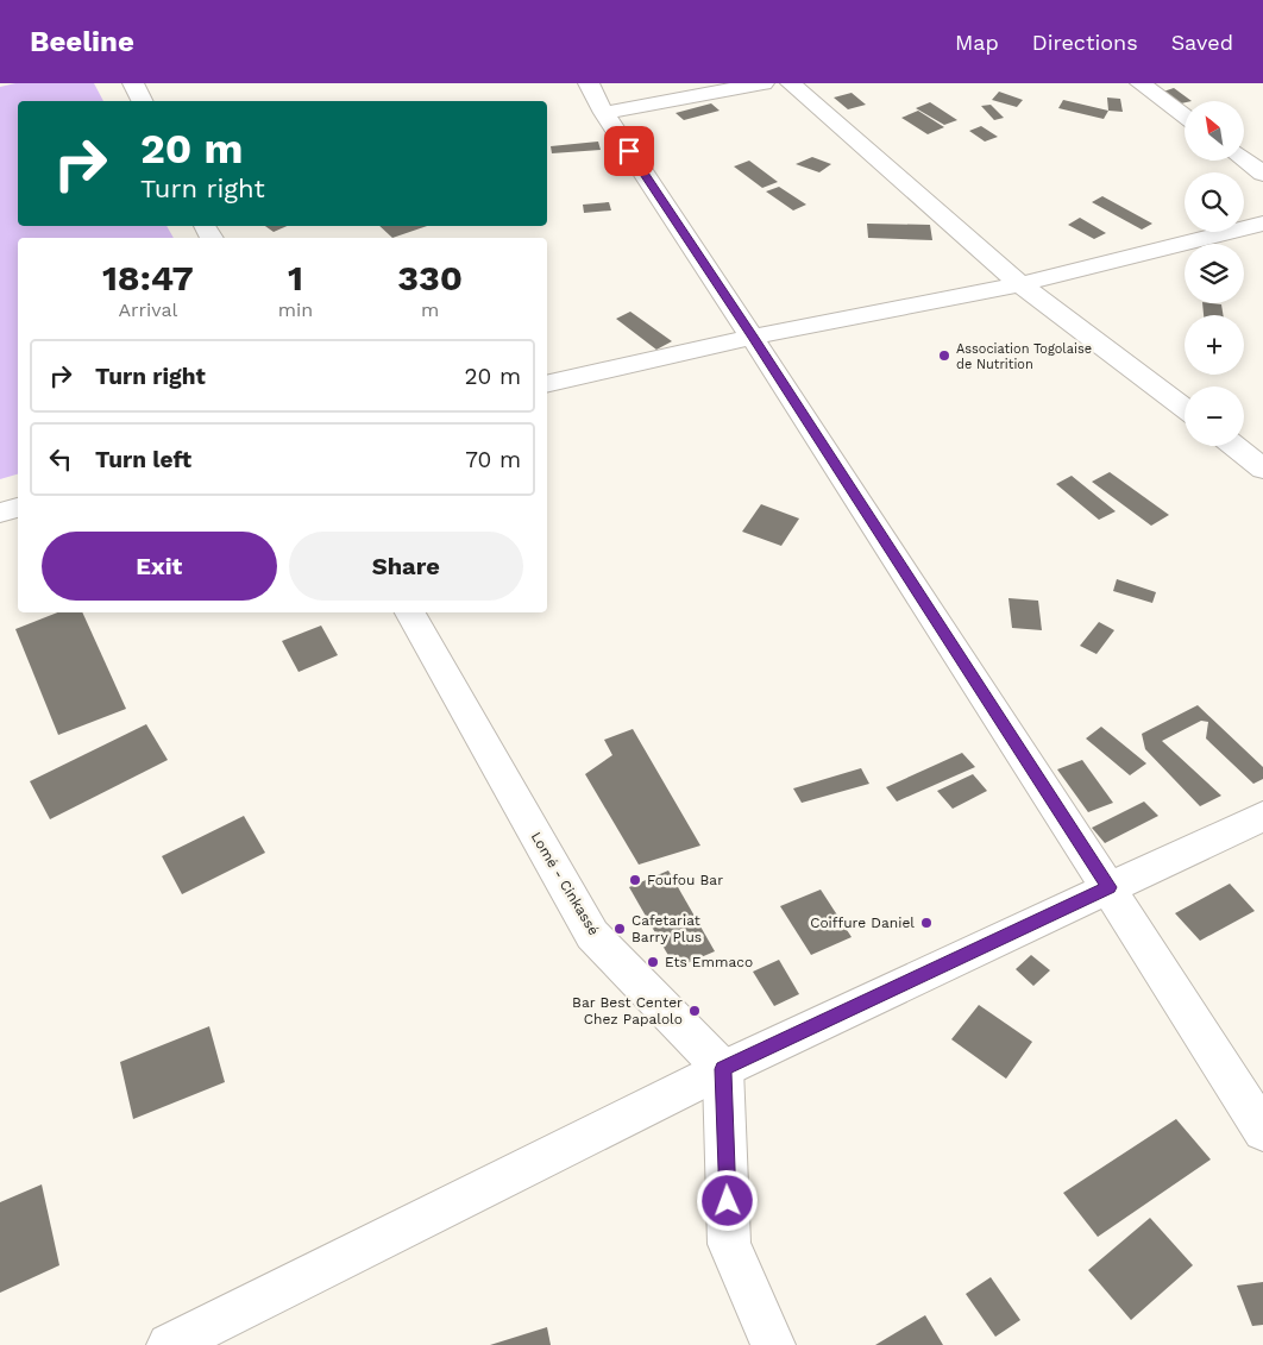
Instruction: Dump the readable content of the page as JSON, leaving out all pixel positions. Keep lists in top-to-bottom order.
{
  "streets": {
    "main road": ["Lomé - Cinkassé"]
  },
  "places": [
    "Association Togolaise de Nutrition",
    "Foufou Bar",
    "Coiffure Daniel",
    "Cafetariat Barry Plus",
    "Ets Emmaco",
    "Bar Best Center Chez Papalolo"
  ],
  "north": "top left",
  "page": {
    "header": "Beeline",
    "nav": ["Map", "Directions", "Saved"],
    "map_buttons": ["+", "−"],
    "turn": ["20 m", "Turn right"],
    "eta": [
      "18:47",
      "Arrival",
      "1",
      "min",
      "330",
      "m"
    ],
    "list": [
      {
        "name": "Turn right",
        "value": "20 m"
      },
      {
        "name": "Turn left",
        "value": "70 m"
      }
    ],
    "buttons": ["Exit", "Share"]
  }
}
